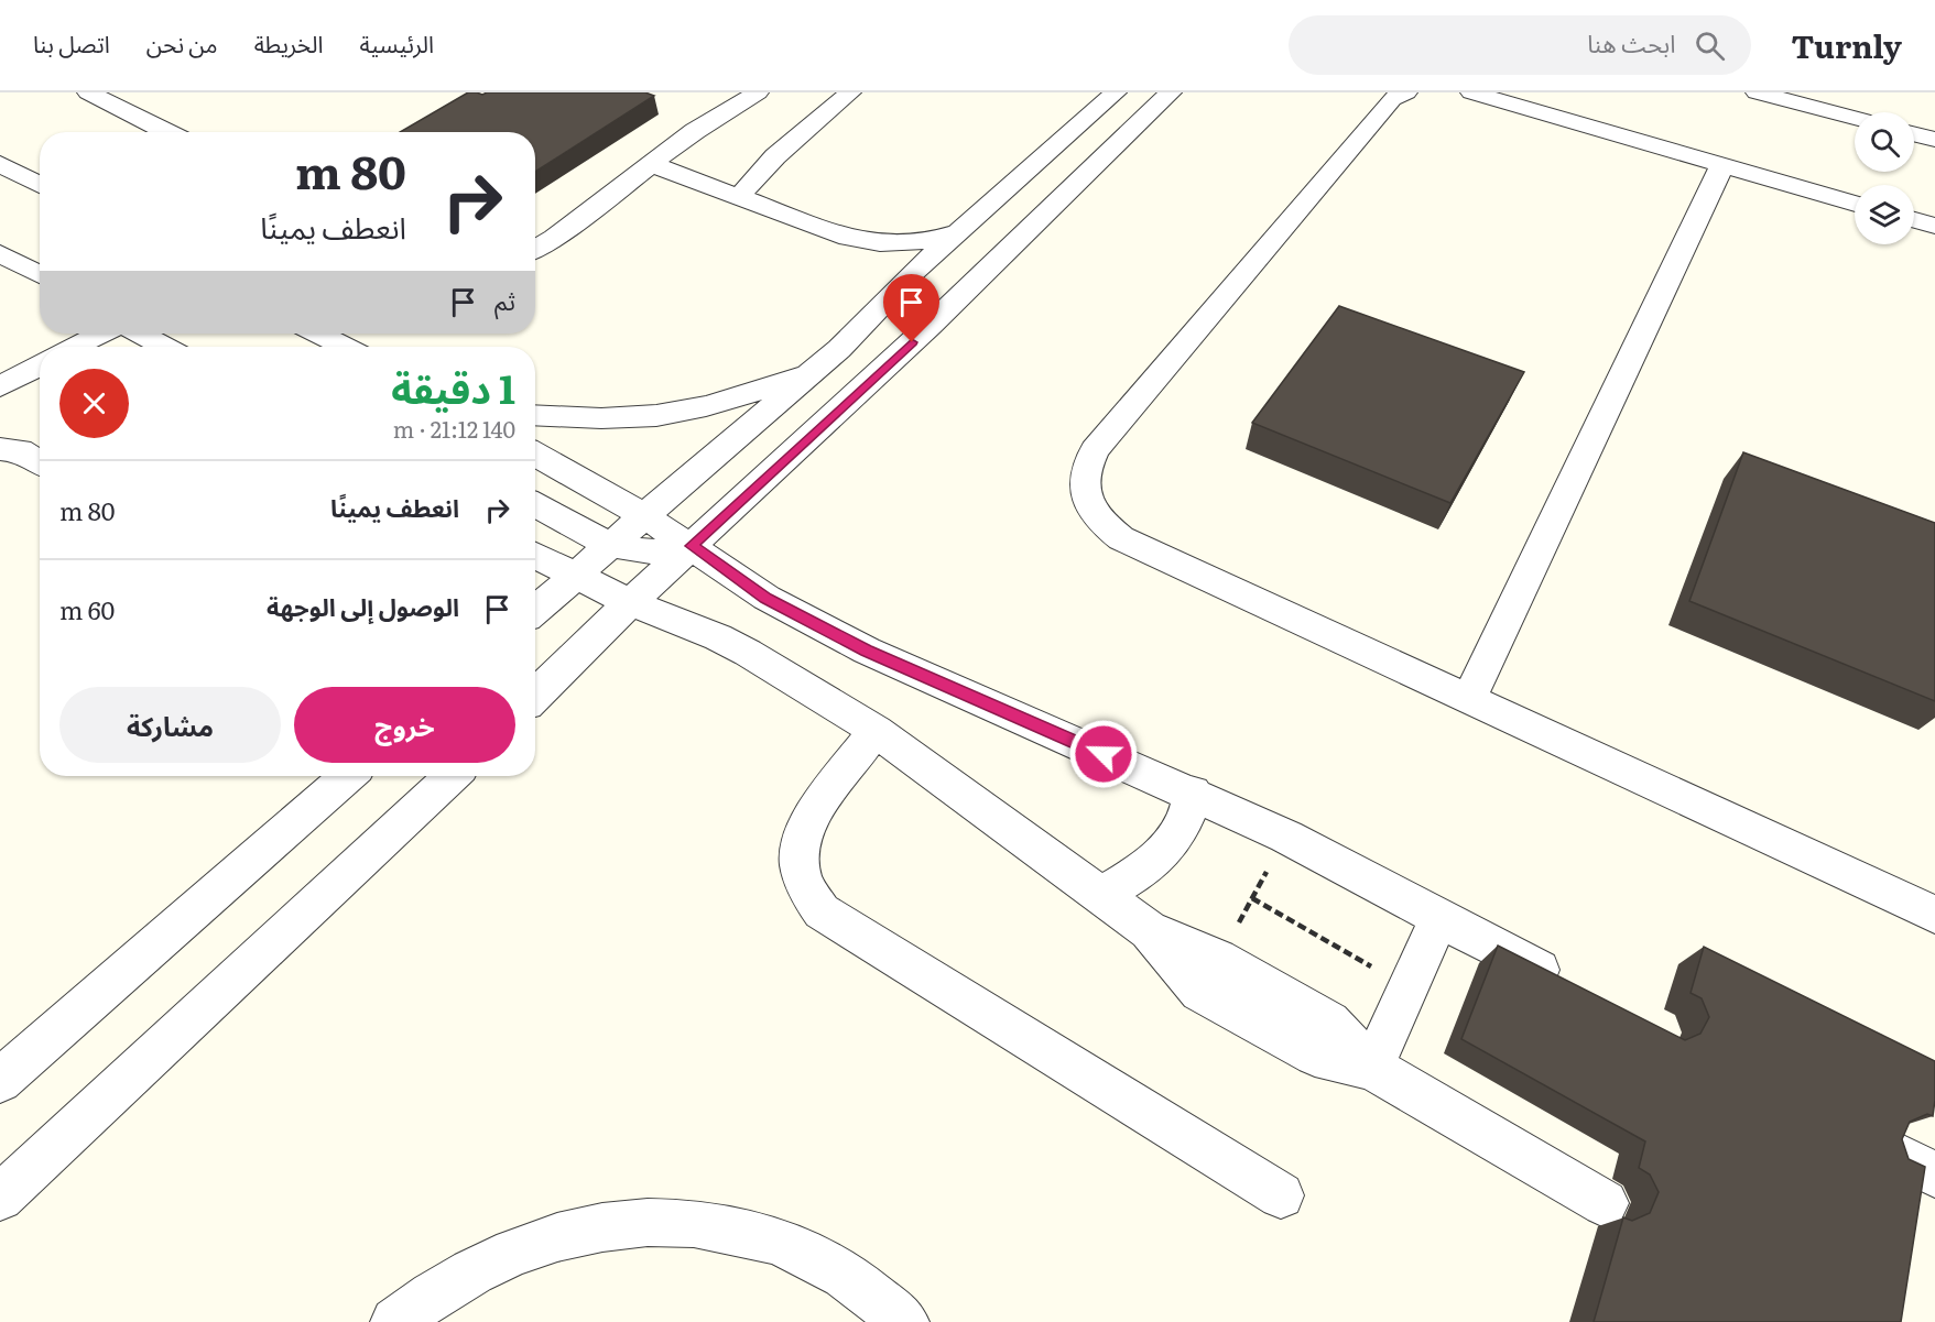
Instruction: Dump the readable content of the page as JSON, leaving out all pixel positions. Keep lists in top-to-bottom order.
{
  "page": {
    "header": "Turnly",
    "search": "ابحث هنا",
    "nav": [
      "الرئيسية",
      "الخريطة",
      "من نحن",
      "اتصل بنا"
    ],
    "turn": ["80 m", "انعطف يمينًا"],
    "then": "ثم",
    "heading": ["1 دقيقة", "140 m · 21:12"],
    "list": [
      {
        "name": "انعطف يمينًا",
        "value": "80 m"
      },
      {
        "name": "الوصول إلى الوجهة",
        "value": "60 m"
      }
    ],
    "buttons": ["خروج", "مشاركة"]
  }
}
